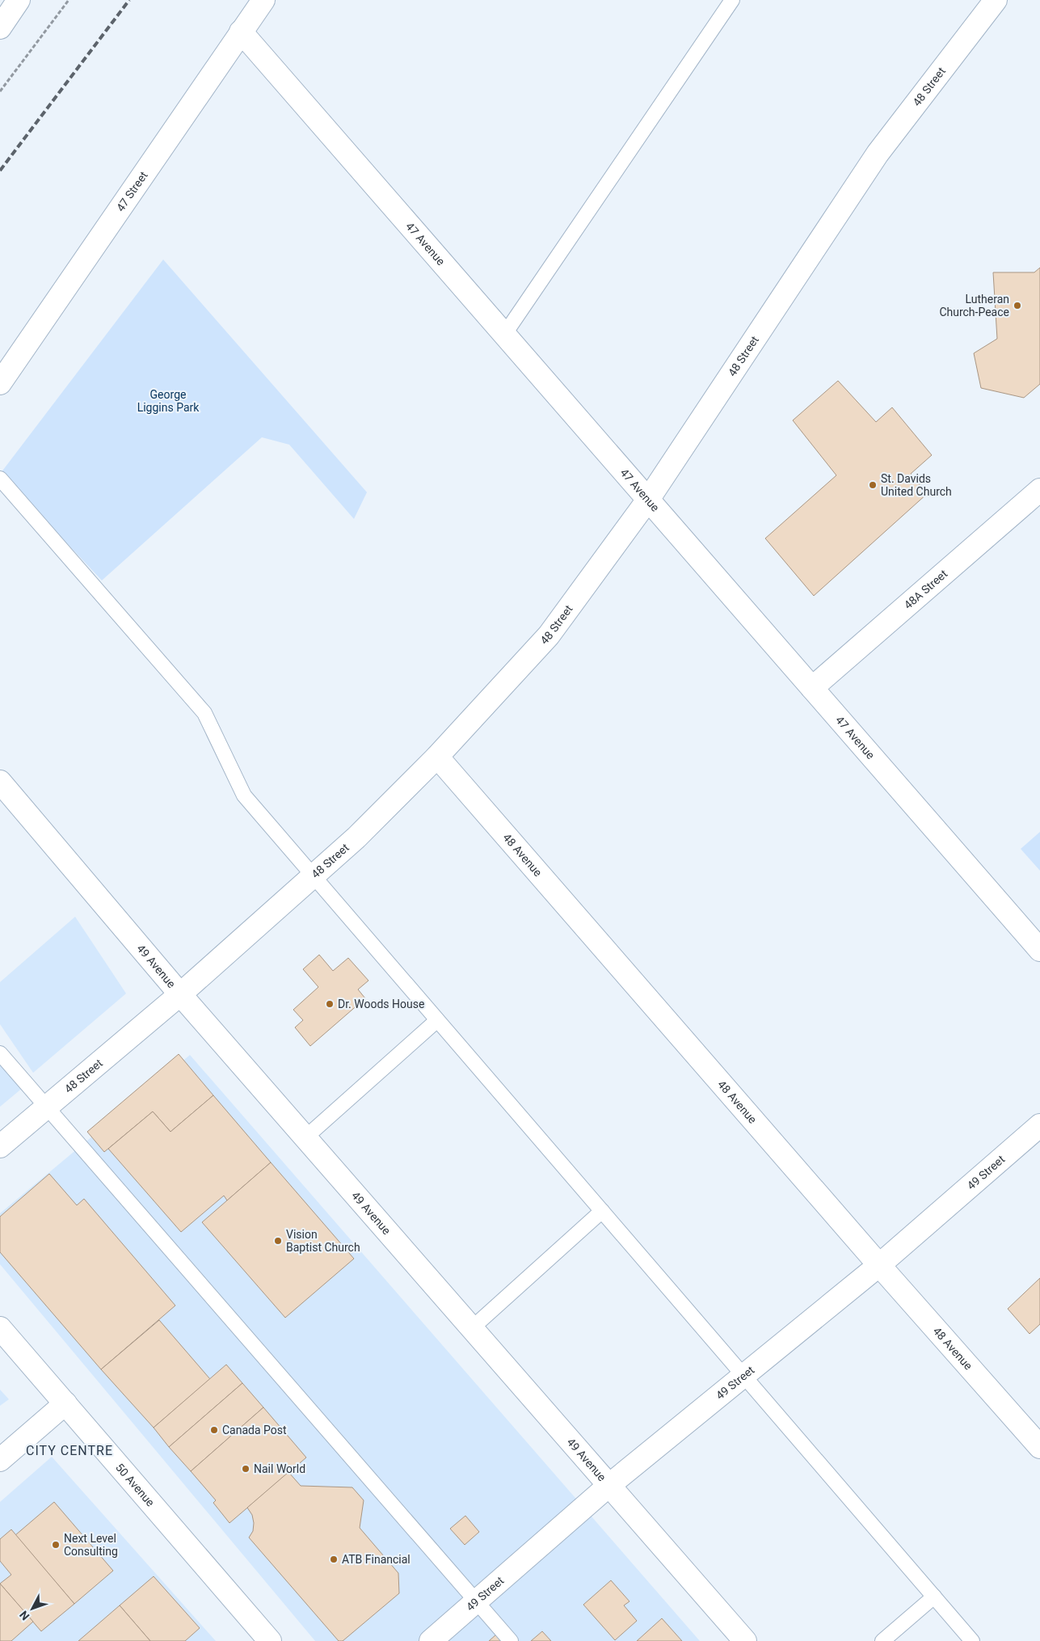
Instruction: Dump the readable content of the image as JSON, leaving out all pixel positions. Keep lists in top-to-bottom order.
{
  "streets": {
    "street": [
      "48 Street",
      "47 Street",
      "47 Avenue",
      "48A Street",
      "48 Avenue",
      "49 Avenue",
      "49 Street",
      "50 Avenue"
    ]
  },
  "crossings": [
    ["48 Street", "47 Avenue"],
    ["48 Street", "48 Avenue"],
    ["48 Street", "49 Avenue"],
    ["47 Street", "47 Avenue"],
    ["47 Avenue", "48A Street"],
    ["48 Avenue", "49 Street"],
    ["49 Avenue", "49 Street"]
  ],
  "districts": ["CITY CENTRE"],
  "parks": ["George Liggins Park"],
  "places": [
    "Lutheran Church-Peace",
    "St. Davids United Church",
    "Dr. Woods House",
    "Vision Baptist Church",
    "Canada Post",
    "Nail World",
    "Next Level Consulting",
    "ATB Financial"
  ],
  "north": "bottom left"
}
